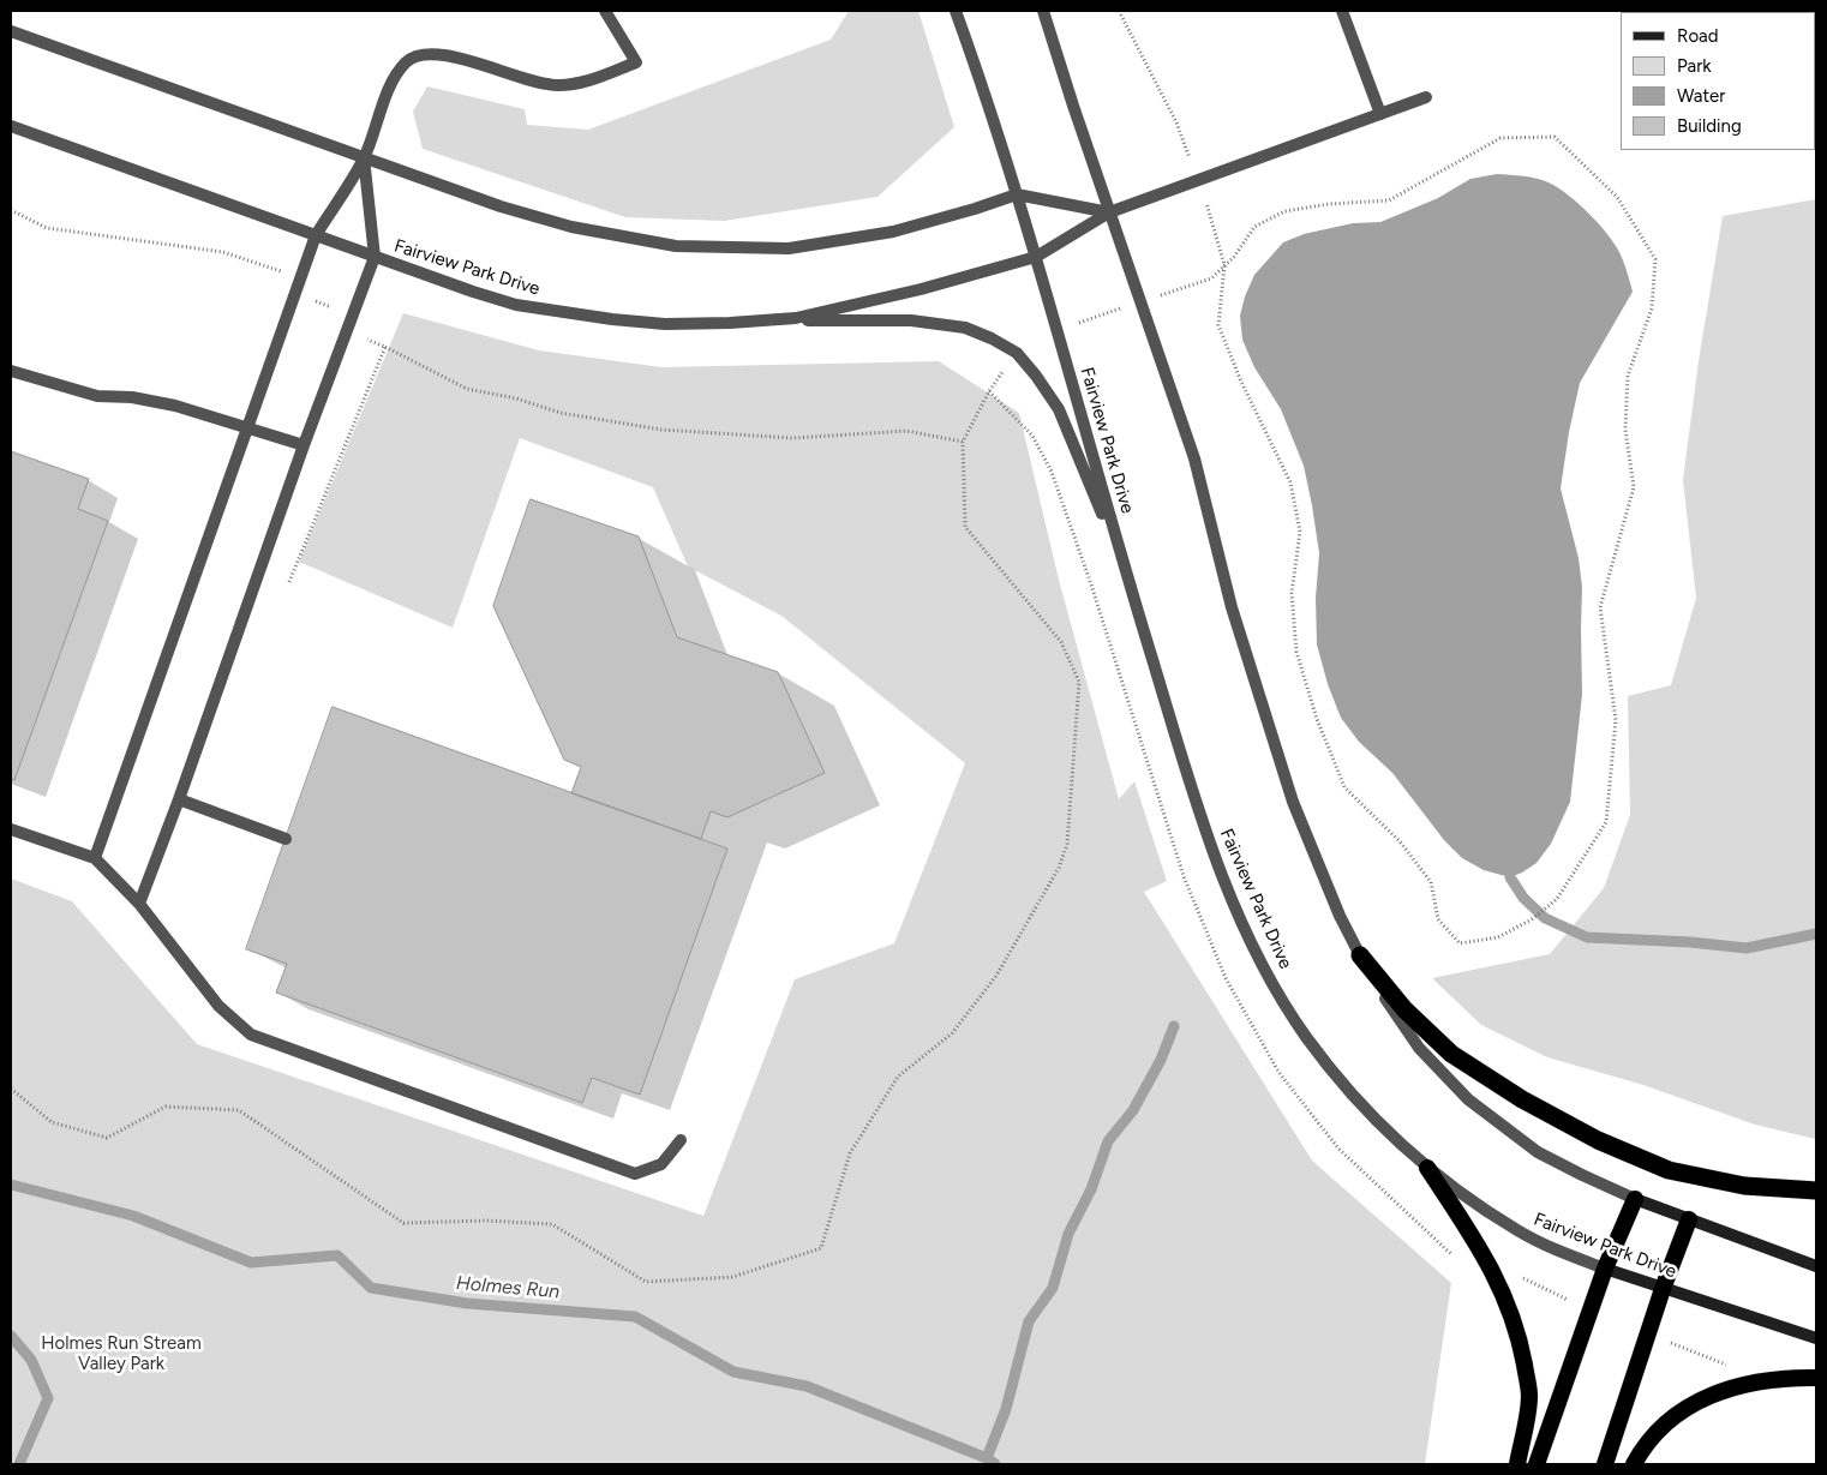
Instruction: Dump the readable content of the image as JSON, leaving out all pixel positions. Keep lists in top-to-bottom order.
{
  "streets": {
    "main road": ["Fairview Park Drive"]
  },
  "water": ["Holmes Run"],
  "parks": ["Holmes Run Stream Valley Park"],
  "legend": [
    "Road",
    "Park",
    "Water",
    "Building"
  ]
}
